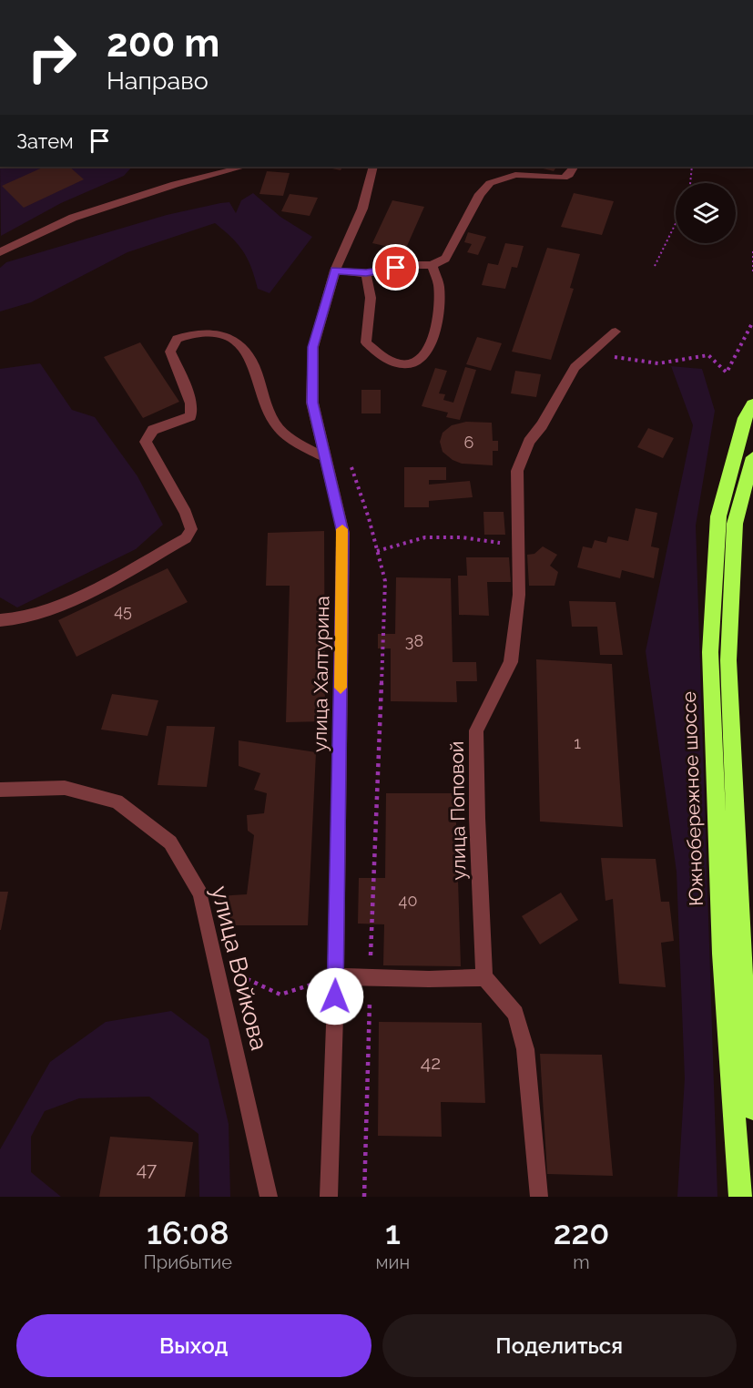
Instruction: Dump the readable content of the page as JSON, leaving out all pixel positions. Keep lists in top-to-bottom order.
{
  "streets": {
    "highway": ["Южнобережное шоссе"],
    "street": ["улица Халтурина", "улица Поповой", "улица Войкова"]
  },
  "house_numbers": [
    "6",
    "45",
    "38",
    "1",
    "40",
    "42",
    "47"
  ],
  "page": {
    "turn": ["200 m", "Направо"],
    "then": "Затем",
    "eta": [
      "16:08",
      "Прибытие",
      "1",
      "мин",
      "220",
      "m"
    ],
    "buttons": ["Выход", "Поделиться"]
  }
}
